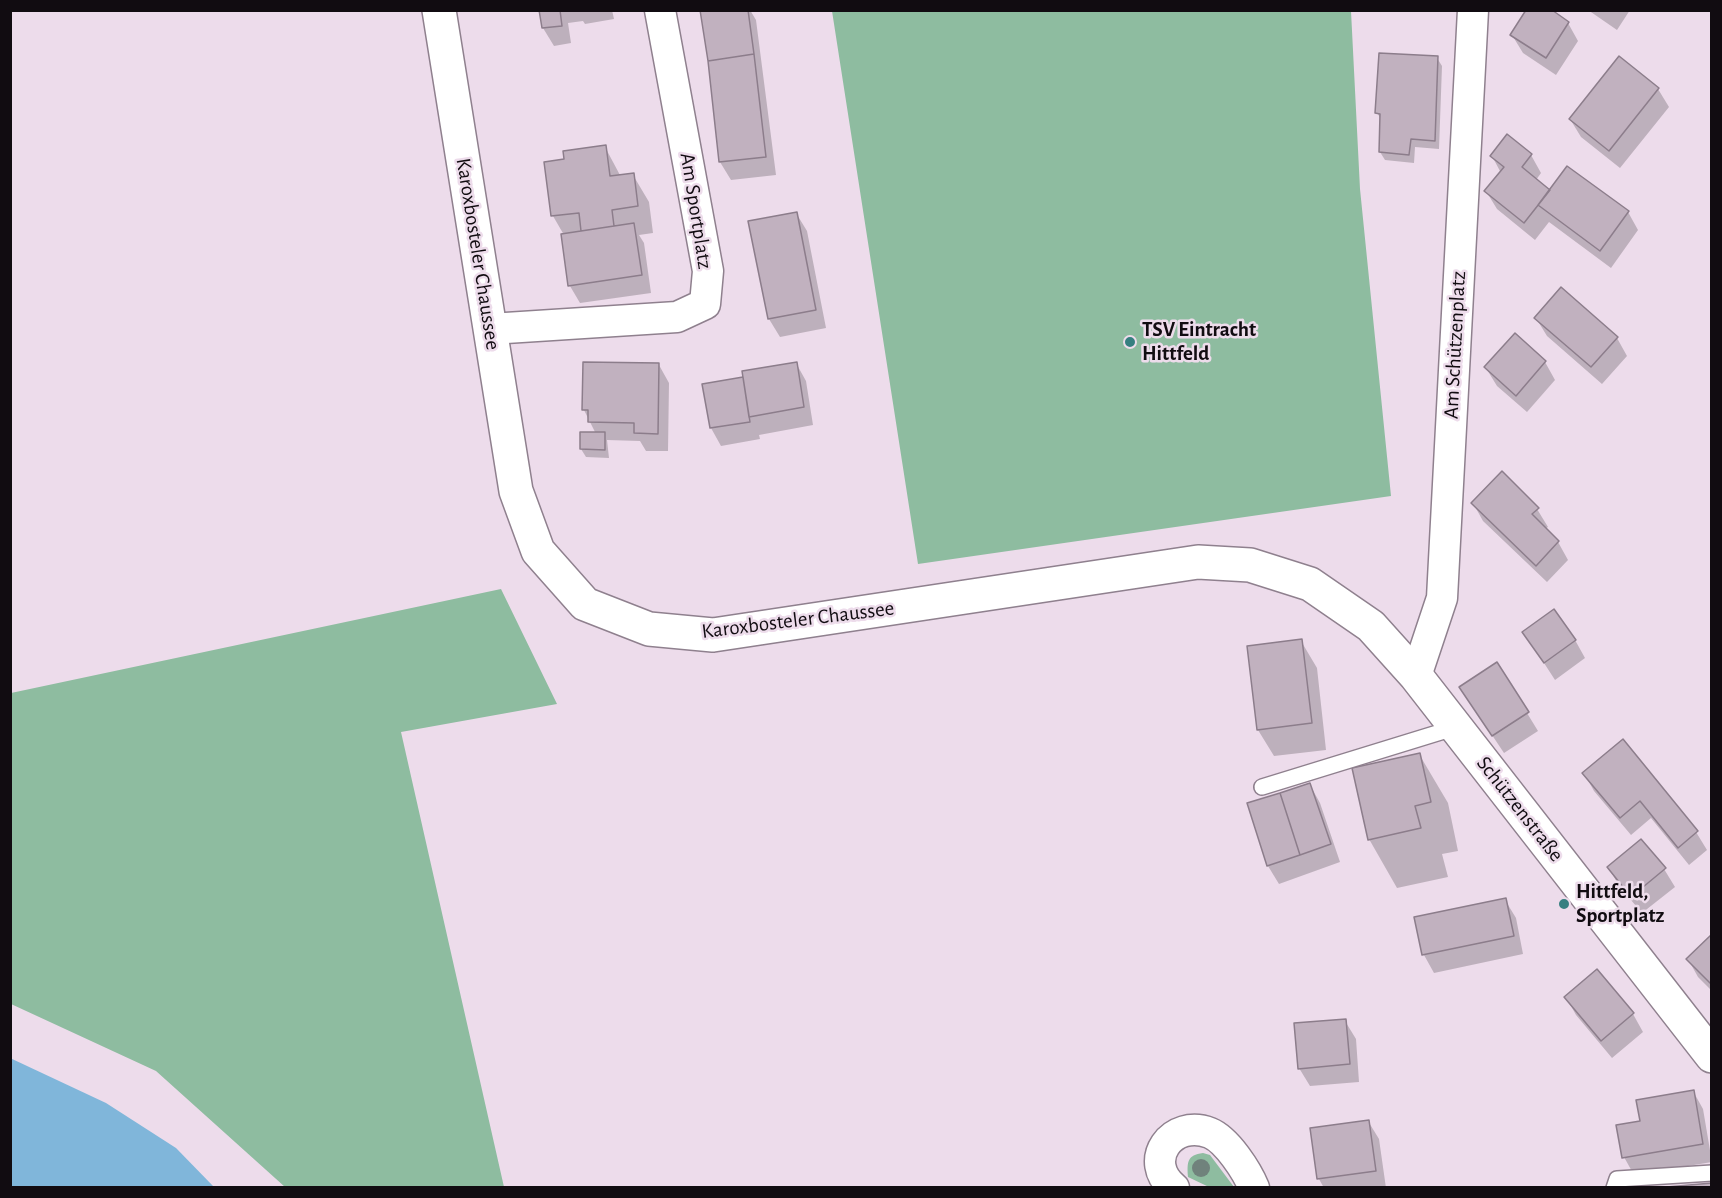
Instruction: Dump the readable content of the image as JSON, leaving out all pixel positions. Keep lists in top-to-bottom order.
{
  "streets": {
    "street": [
      "Am Sportplatz",
      "Karoxbosteler Chaussee",
      "Am Schützenplatz",
      "Schützenstraße"
    ]
  },
  "crossings": [
    ["Am Sportplatz", "Karoxbosteler Chaussee"],
    ["Karoxbosteler Chaussee", "Am Schützenplatz"],
    ["Karoxbosteler Chaussee", "Schützenstraße"],
    ["Am Schützenplatz", "Schützenstraße"]
  ],
  "places": ["TSV Eintracht Hittfeld", "Hittfeld, Sportplatz"]
}
